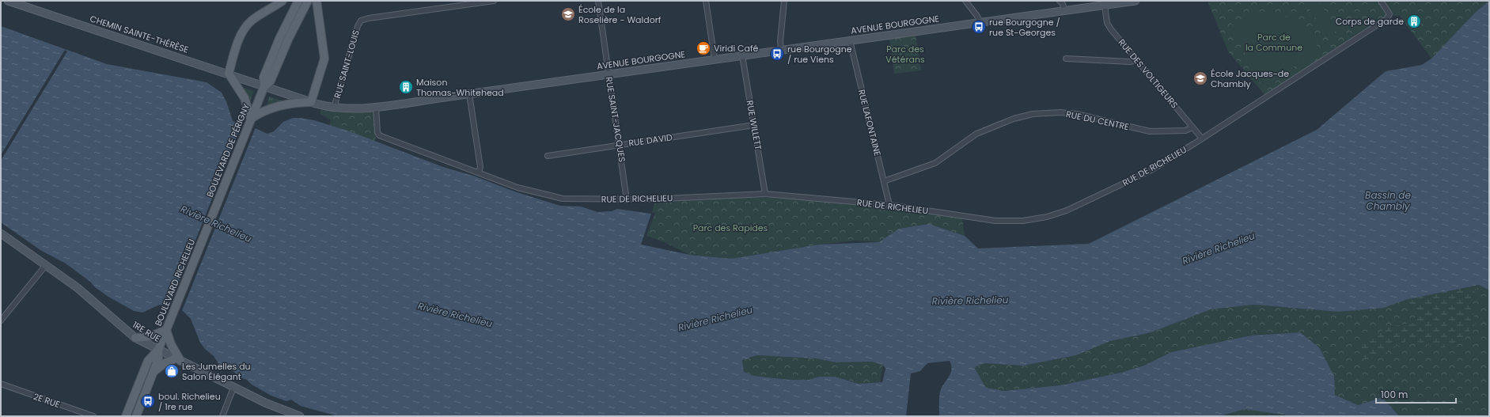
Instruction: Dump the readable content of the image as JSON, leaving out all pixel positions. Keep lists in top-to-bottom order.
{
  "streets": {
    "main road": ["BOULEVARD DE PÉRIGNY", "BOULEVARD RICHELIEU"],
    "street": [
      "AVENUE BOURGOGNE",
      "CHEMIN SAINTE-THÉRÈSE",
      "RUE SAINT-LOUIS",
      "RUE DES VOLTIGEURS",
      "RUE SAINT-JACQUES",
      "RUE DU CENTRE",
      "RUE LAFONTAINE",
      "RUE WILLETT",
      "RUE DAVID",
      "RUE DE RICHELIEU",
      "1RE RUE",
      "2E RUE"
    ]
  },
  "crossings": [
    ["AVENUE BOURGOGNE", "CHEMIN SAINTE-THÉRÈSE"],
    ["AVENUE BOURGOGNE", "RUE SAINT-LOUIS"],
    ["AVENUE BOURGOGNE", "RUE DES VOLTIGEURS"],
    ["AVENUE BOURGOGNE", "RUE SAINT-JACQUES"],
    ["AVENUE BOURGOGNE", "RUE LAFONTAINE"],
    ["AVENUE BOURGOGNE", "RUE WILLETT"],
    ["AVENUE BOURGOGNE", "BOULEVARD DE PÉRIGNY"],
    ["AVENUE BOURGOGNE", "RUE DE RICHELIEU"],
    ["CHEMIN SAINTE-THÉRÈSE", "BOULEVARD DE PÉRIGNY"],
    ["RUE DES VOLTIGEURS", "RUE DU CENTRE"],
    ["RUE DES VOLTIGEURS", "RUE DE RICHELIEU"],
    ["RUE SAINT-JACQUES", "RUE DAVID"],
    ["RUE SAINT-JACQUES", "RUE DE RICHELIEU"],
    ["RUE DU CENTRE", "RUE LAFONTAINE"],
    ["RUE LAFONTAINE", "RUE DE RICHELIEU"],
    ["RUE WILLETT", "RUE DAVID"],
    ["RUE WILLETT", "RUE DE RICHELIEU"],
    ["BOULEVARD DE PÉRIGNY", "BOULEVARD RICHELIEU"],
    ["BOULEVARD RICHELIEU", "1RE RUE"]
  ],
  "water": ["Bassin de Chambly", "Rivière Richelieu"],
  "parks": ["Parc de la Commune", "Parc des Vétérans", "Parc des Rapides"],
  "places": {
    "school or university": ["École de la Roselière - Waldorf", "École Jacques-de Chambly"],
    "building": ["Corps de garde", "Maison Thomas-Whitehead"],
    "bus stop": ["rue Bourgogne / rue St-Georges", "rue Bourgogne / rue Viens", "boul. Richelieu / 1re rue"],
    "cafe": ["Viridi Café"],
    "shop": ["Les Jumelles du Salon Élégant"]
  },
  "scale_bar": "100 m"
}
